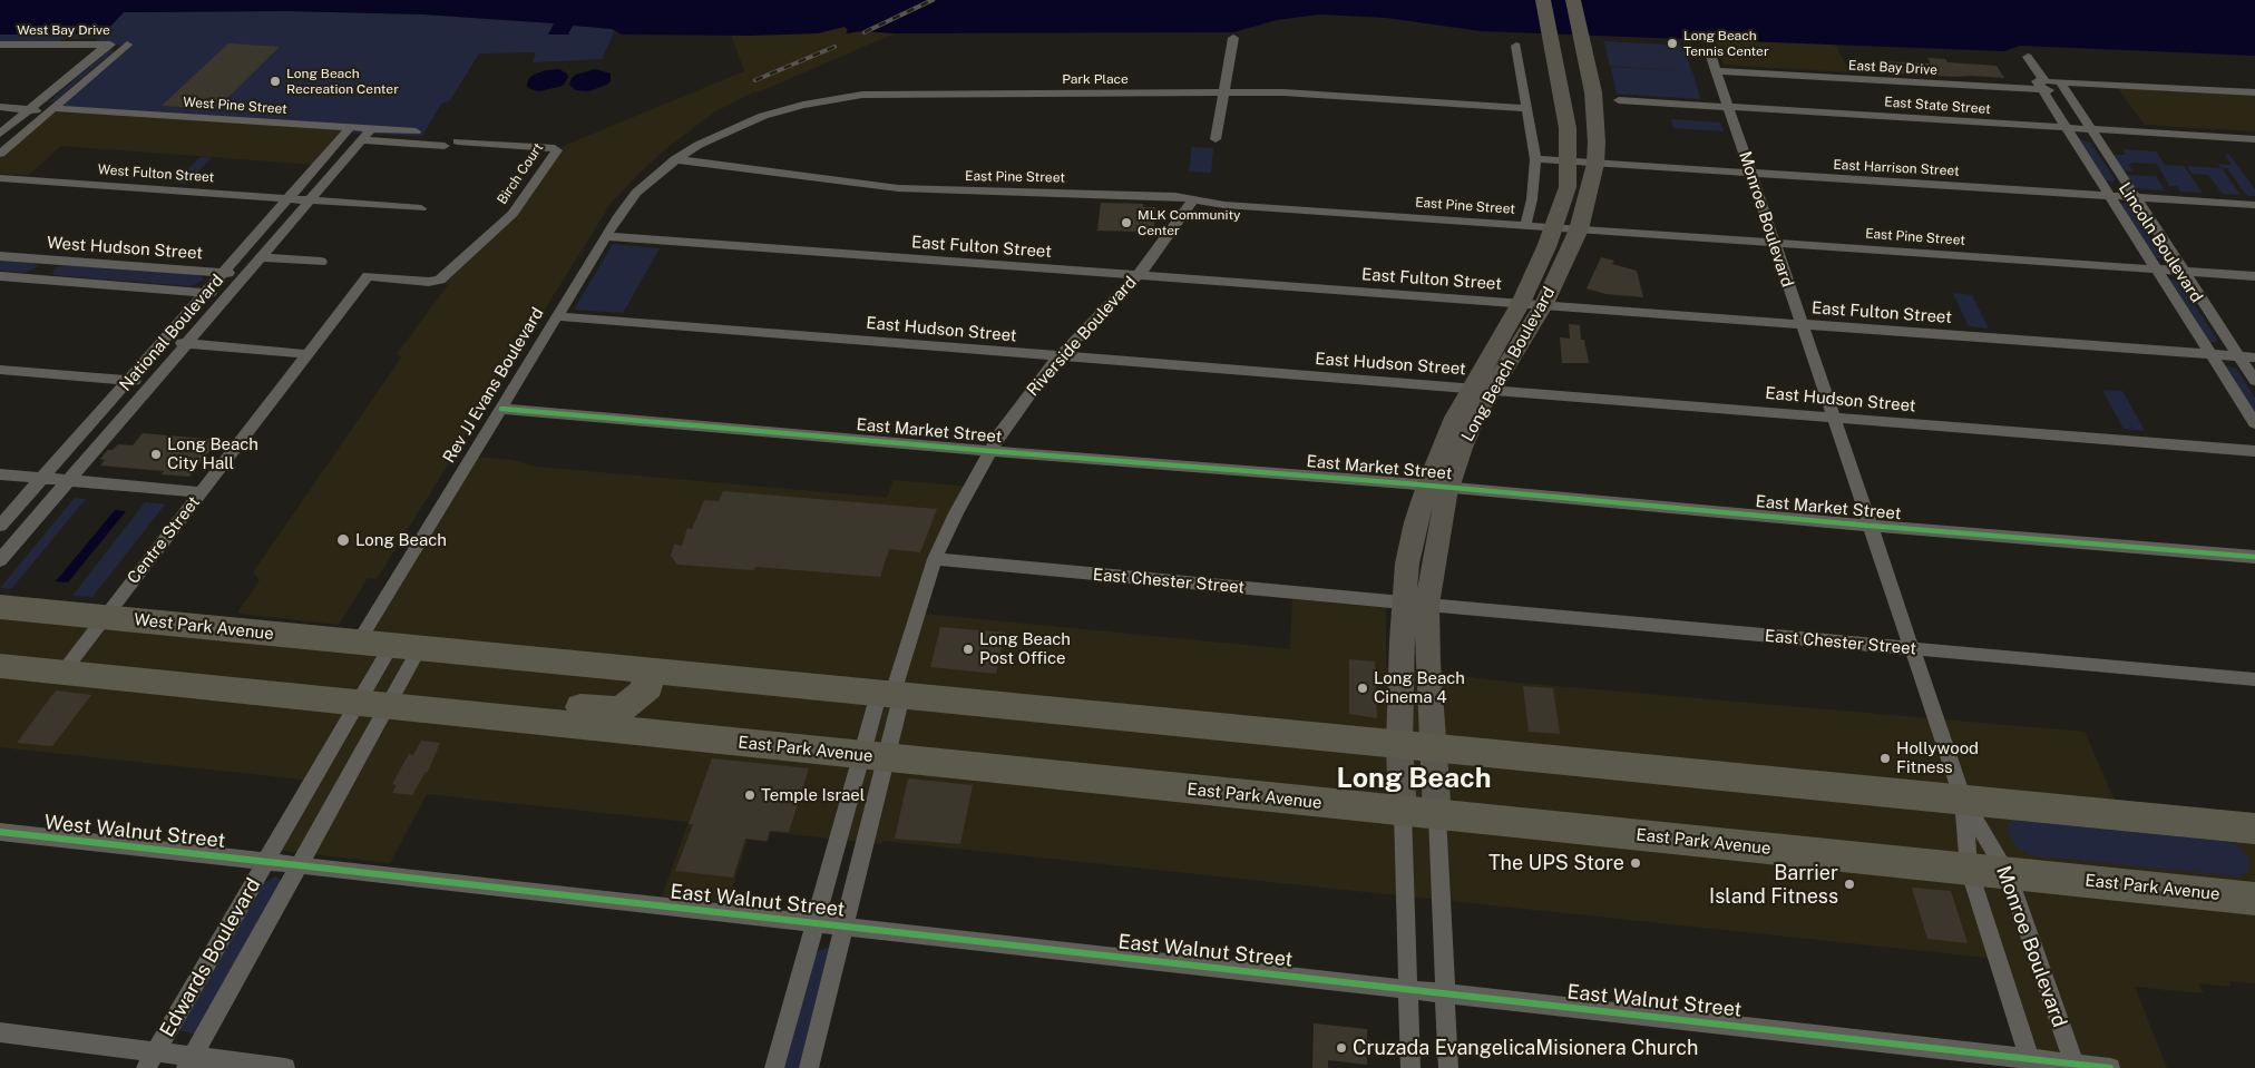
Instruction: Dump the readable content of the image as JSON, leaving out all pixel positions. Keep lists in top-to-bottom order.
{
  "streets": {
    "highway": ["West Park Avenue", "East Park Avenue"],
    "main road": ["Long Beach Boulevard"],
    "street": [
      "West Bay Drive",
      "East Bay Drive",
      "Park Place",
      "West Pine Street",
      "East State Street",
      "East Harrison Street",
      "West Fulton Street",
      "Birch Court",
      "East Pine Street",
      "Monroe Boulevard",
      "Lincoln Boulevard",
      "East Fulton Street",
      "West Hudson Street",
      "East Hudson Street",
      "National Boulevard",
      "Riverside Boulevard",
      "Rev JJ Evans Boulevard",
      "East Market Street",
      "Centre Street",
      "East Chester Street",
      "West Walnut Street",
      "East Walnut Street",
      "Edwards Boulevard"
    ]
  },
  "crossings": [
    ["West Bay Drive", "West Pine Street"],
    ["East Bay Drive", "Monroe Boulevard"],
    ["East Bay Drive", "Lincoln Boulevard"],
    ["Park Place", "East Pine Street"],
    ["Park Place", "Rev JJ Evans Boulevard"],
    ["West Pine Street", "National Boulevard"],
    ["East State Street", "Monroe Boulevard"],
    ["East State Street", "Lincoln Boulevard"],
    ["East Harrison Street", "Monroe Boulevard"],
    ["East Harrison Street", "Lincoln Boulevard"],
    ["East Harrison Street", "Long Beach Boulevard"],
    ["West Fulton Street", "National Boulevard"],
    ["Birch Court", "Centre Street"],
    ["East Pine Street", "Monroe Boulevard"],
    ["East Pine Street", "Lincoln Boulevard"],
    ["East Pine Street", "Riverside Boulevard"],
    ["East Pine Street", "Long Beach Boulevard"],
    ["East Pine Street", "Rev JJ Evans Boulevard"],
    ["Monroe Boulevard", "East Fulton Street"],
    ["Monroe Boulevard", "East Hudson Street"],
    ["Monroe Boulevard", "East Market Street"],
    ["Monroe Boulevard", "East Chester Street"],
    ["Monroe Boulevard", "East Park Avenue"],
    ["Monroe Boulevard", "East Walnut Street"],
    ["Lincoln Boulevard", "East Fulton Street"],
    ["East Fulton Street", "Riverside Boulevard"],
    ["East Fulton Street", "Long Beach Boulevard"],
    ["East Fulton Street", "Rev JJ Evans Boulevard"],
    ["West Hudson Street", "National Boulevard"],
    ["East Hudson Street", "Riverside Boulevard"],
    ["East Hudson Street", "Long Beach Boulevard"],
    ["East Hudson Street", "Rev JJ Evans Boulevard"],
    ["Riverside Boulevard", "East Market Street"],
    ["Riverside Boulevard", "East Chester Street"],
    ["Riverside Boulevard", "East Park Avenue"],
    ["Riverside Boulevard", "East Walnut Street"],
    ["Long Beach Boulevard", "East Market Street"],
    ["Long Beach Boulevard", "East Chester Street"],
    ["Long Beach Boulevard", "East Park Avenue"],
    ["Long Beach Boulevard", "East Walnut Street"],
    ["Rev JJ Evans Boulevard", "East Market Street"],
    ["Rev JJ Evans Boulevard", "West Park Avenue"],
    ["Centre Street", "West Park Avenue"],
    ["West Park Avenue", "Edwards Boulevard"],
    ["East Park Avenue", "Edwards Boulevard"],
    ["West Walnut Street", "East Walnut Street"],
    ["West Walnut Street", "Edwards Boulevard"],
    ["East Walnut Street", "Edwards Boulevard"]
  ],
  "districts": ["Long Beach"],
  "places": [
    "Long Beach Tennis Center",
    "Long Beach Recreation Center",
    "MLK Community Center",
    "Long Beach City Hall",
    "Long Beach",
    "Long Beach Post Office",
    "Long Beach Cinema 4",
    "Hollywood Fitness",
    "Temple Israel",
    "The UPS Store",
    "Barrier Island Fitness",
    "Cruzada EvangelicaMisionera Church"
  ]
}
